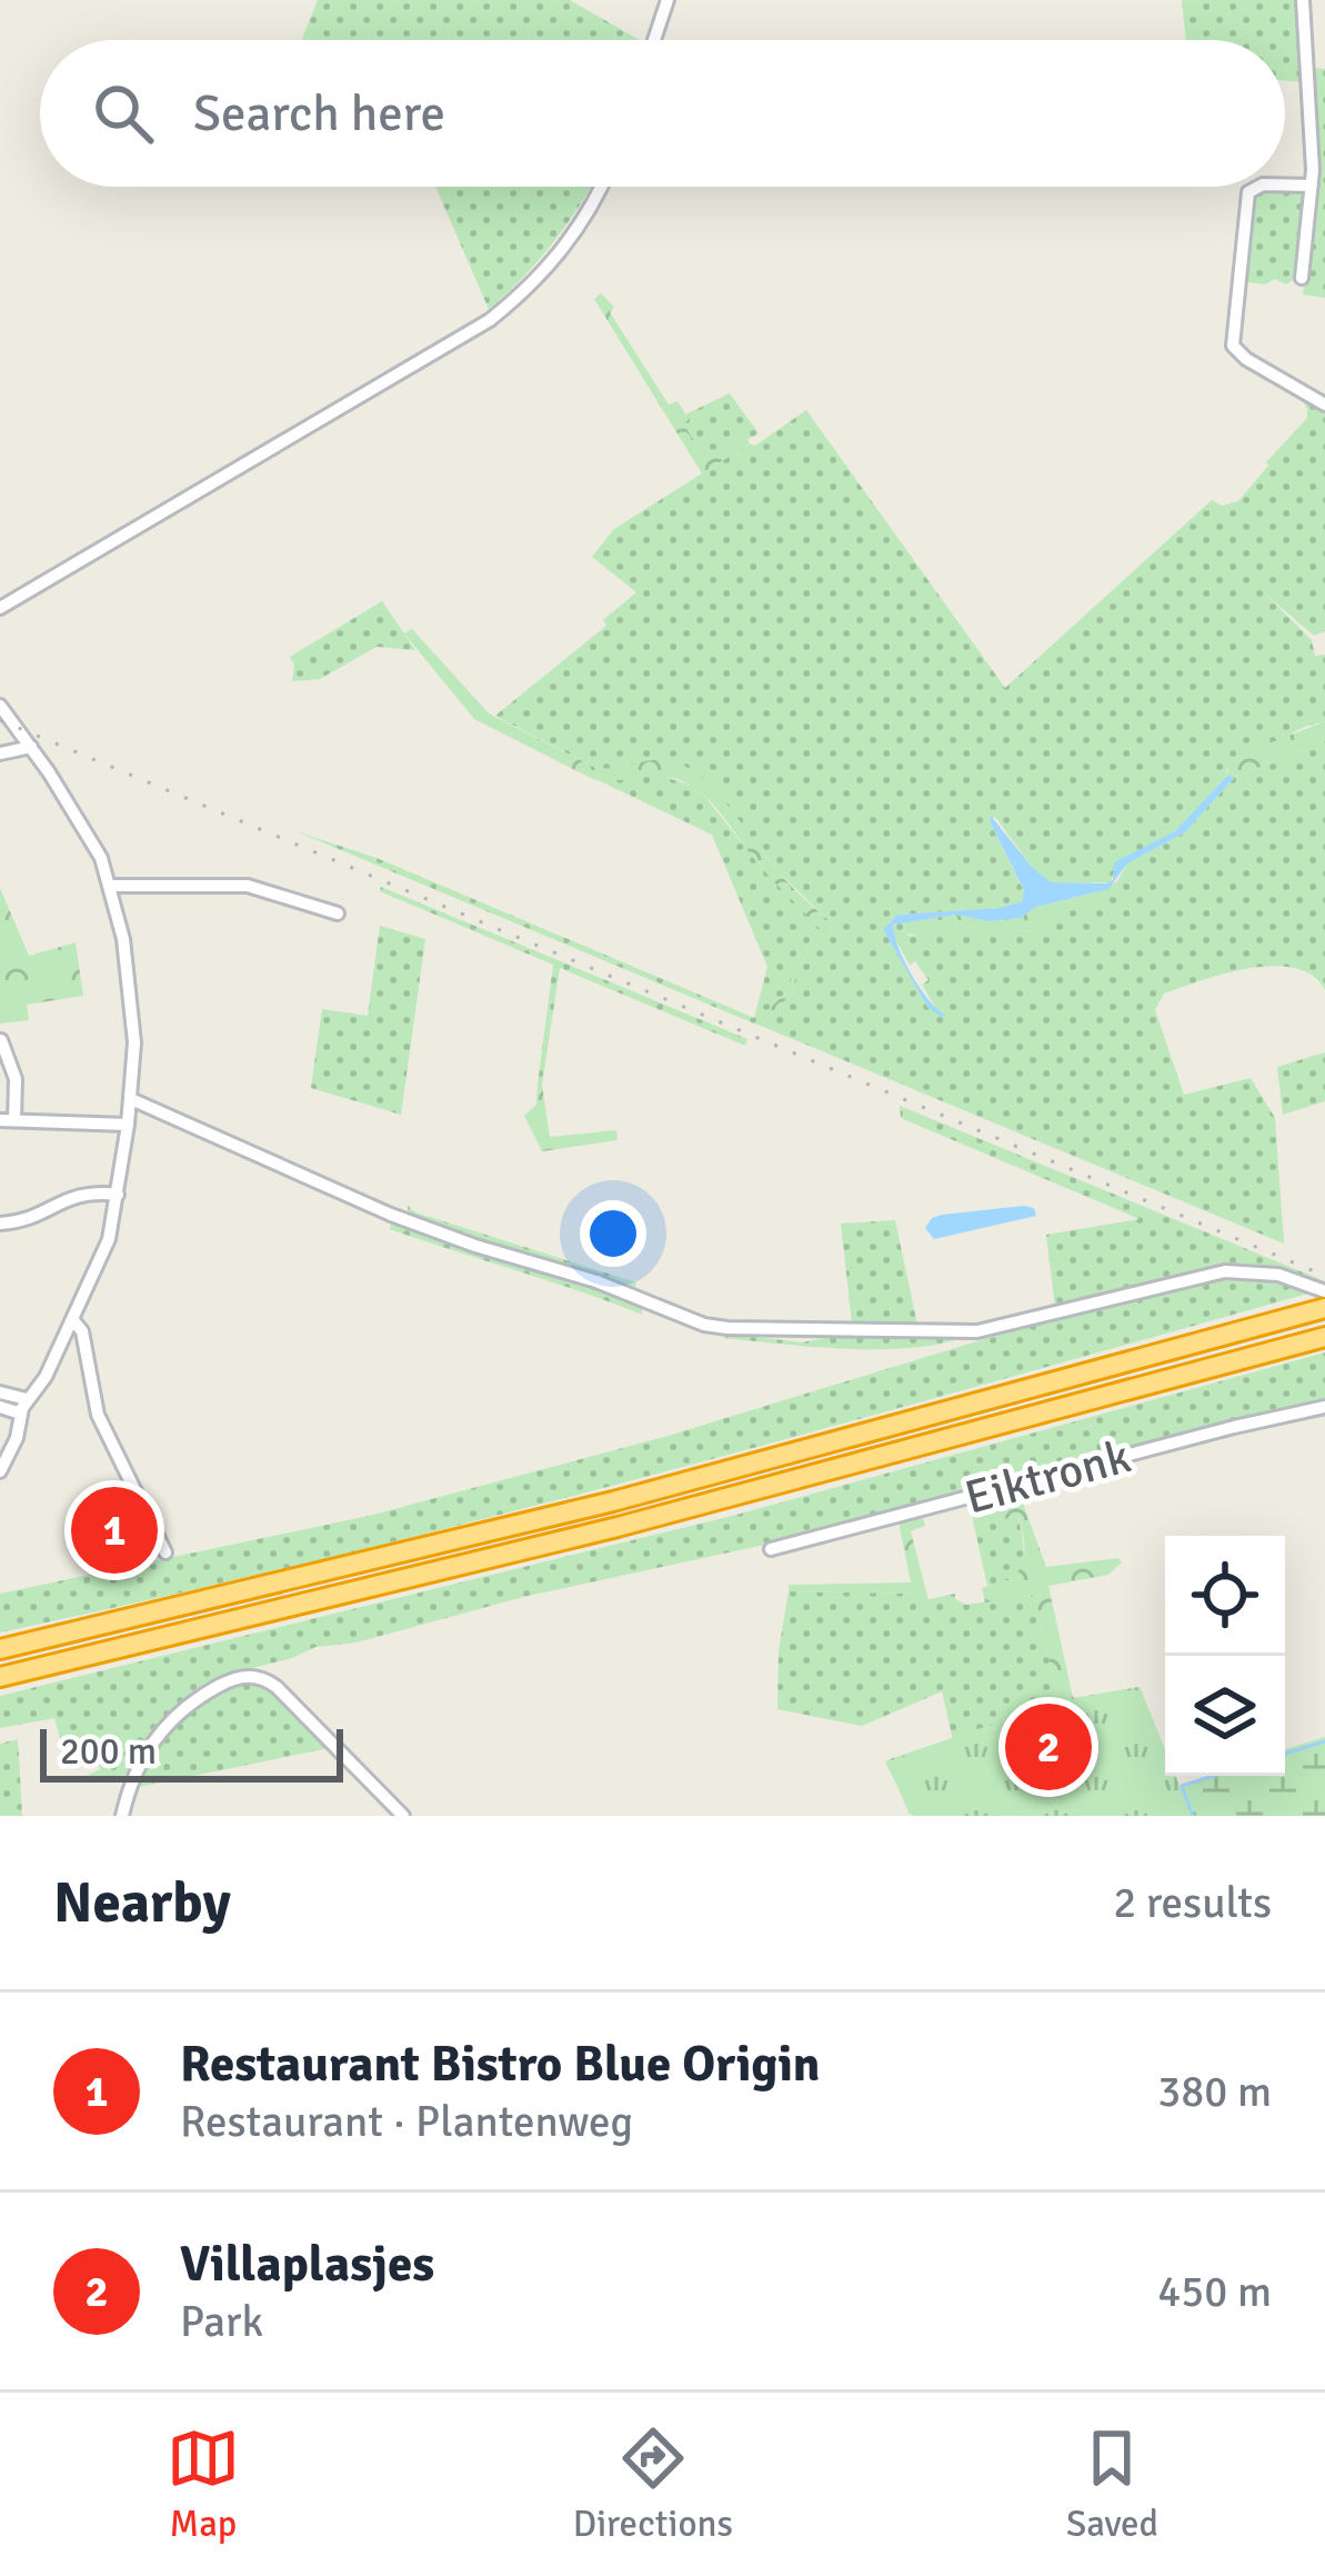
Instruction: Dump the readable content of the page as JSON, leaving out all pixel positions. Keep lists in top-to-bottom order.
{
  "streets": {
    "street": ["Eiktronk"]
  },
  "scale_bar": "200 m",
  "page": {
    "search": "Search here",
    "pins": ["1", "2"],
    "scale": "200 m",
    "heading": ["Nearby", "2 results"],
    "list": [
      {
        "mark": "1",
        "name": "Restaurant Bistro Blue Origin",
        "note": "Restaurant · Plantenweg",
        "value": "380 m"
      },
      {
        "mark": "2",
        "name": "Villaplasjes",
        "note": "Park",
        "value": "450 m"
      }
    ],
    "nav": ["Map", "Directions", "Saved"]
  }
}
